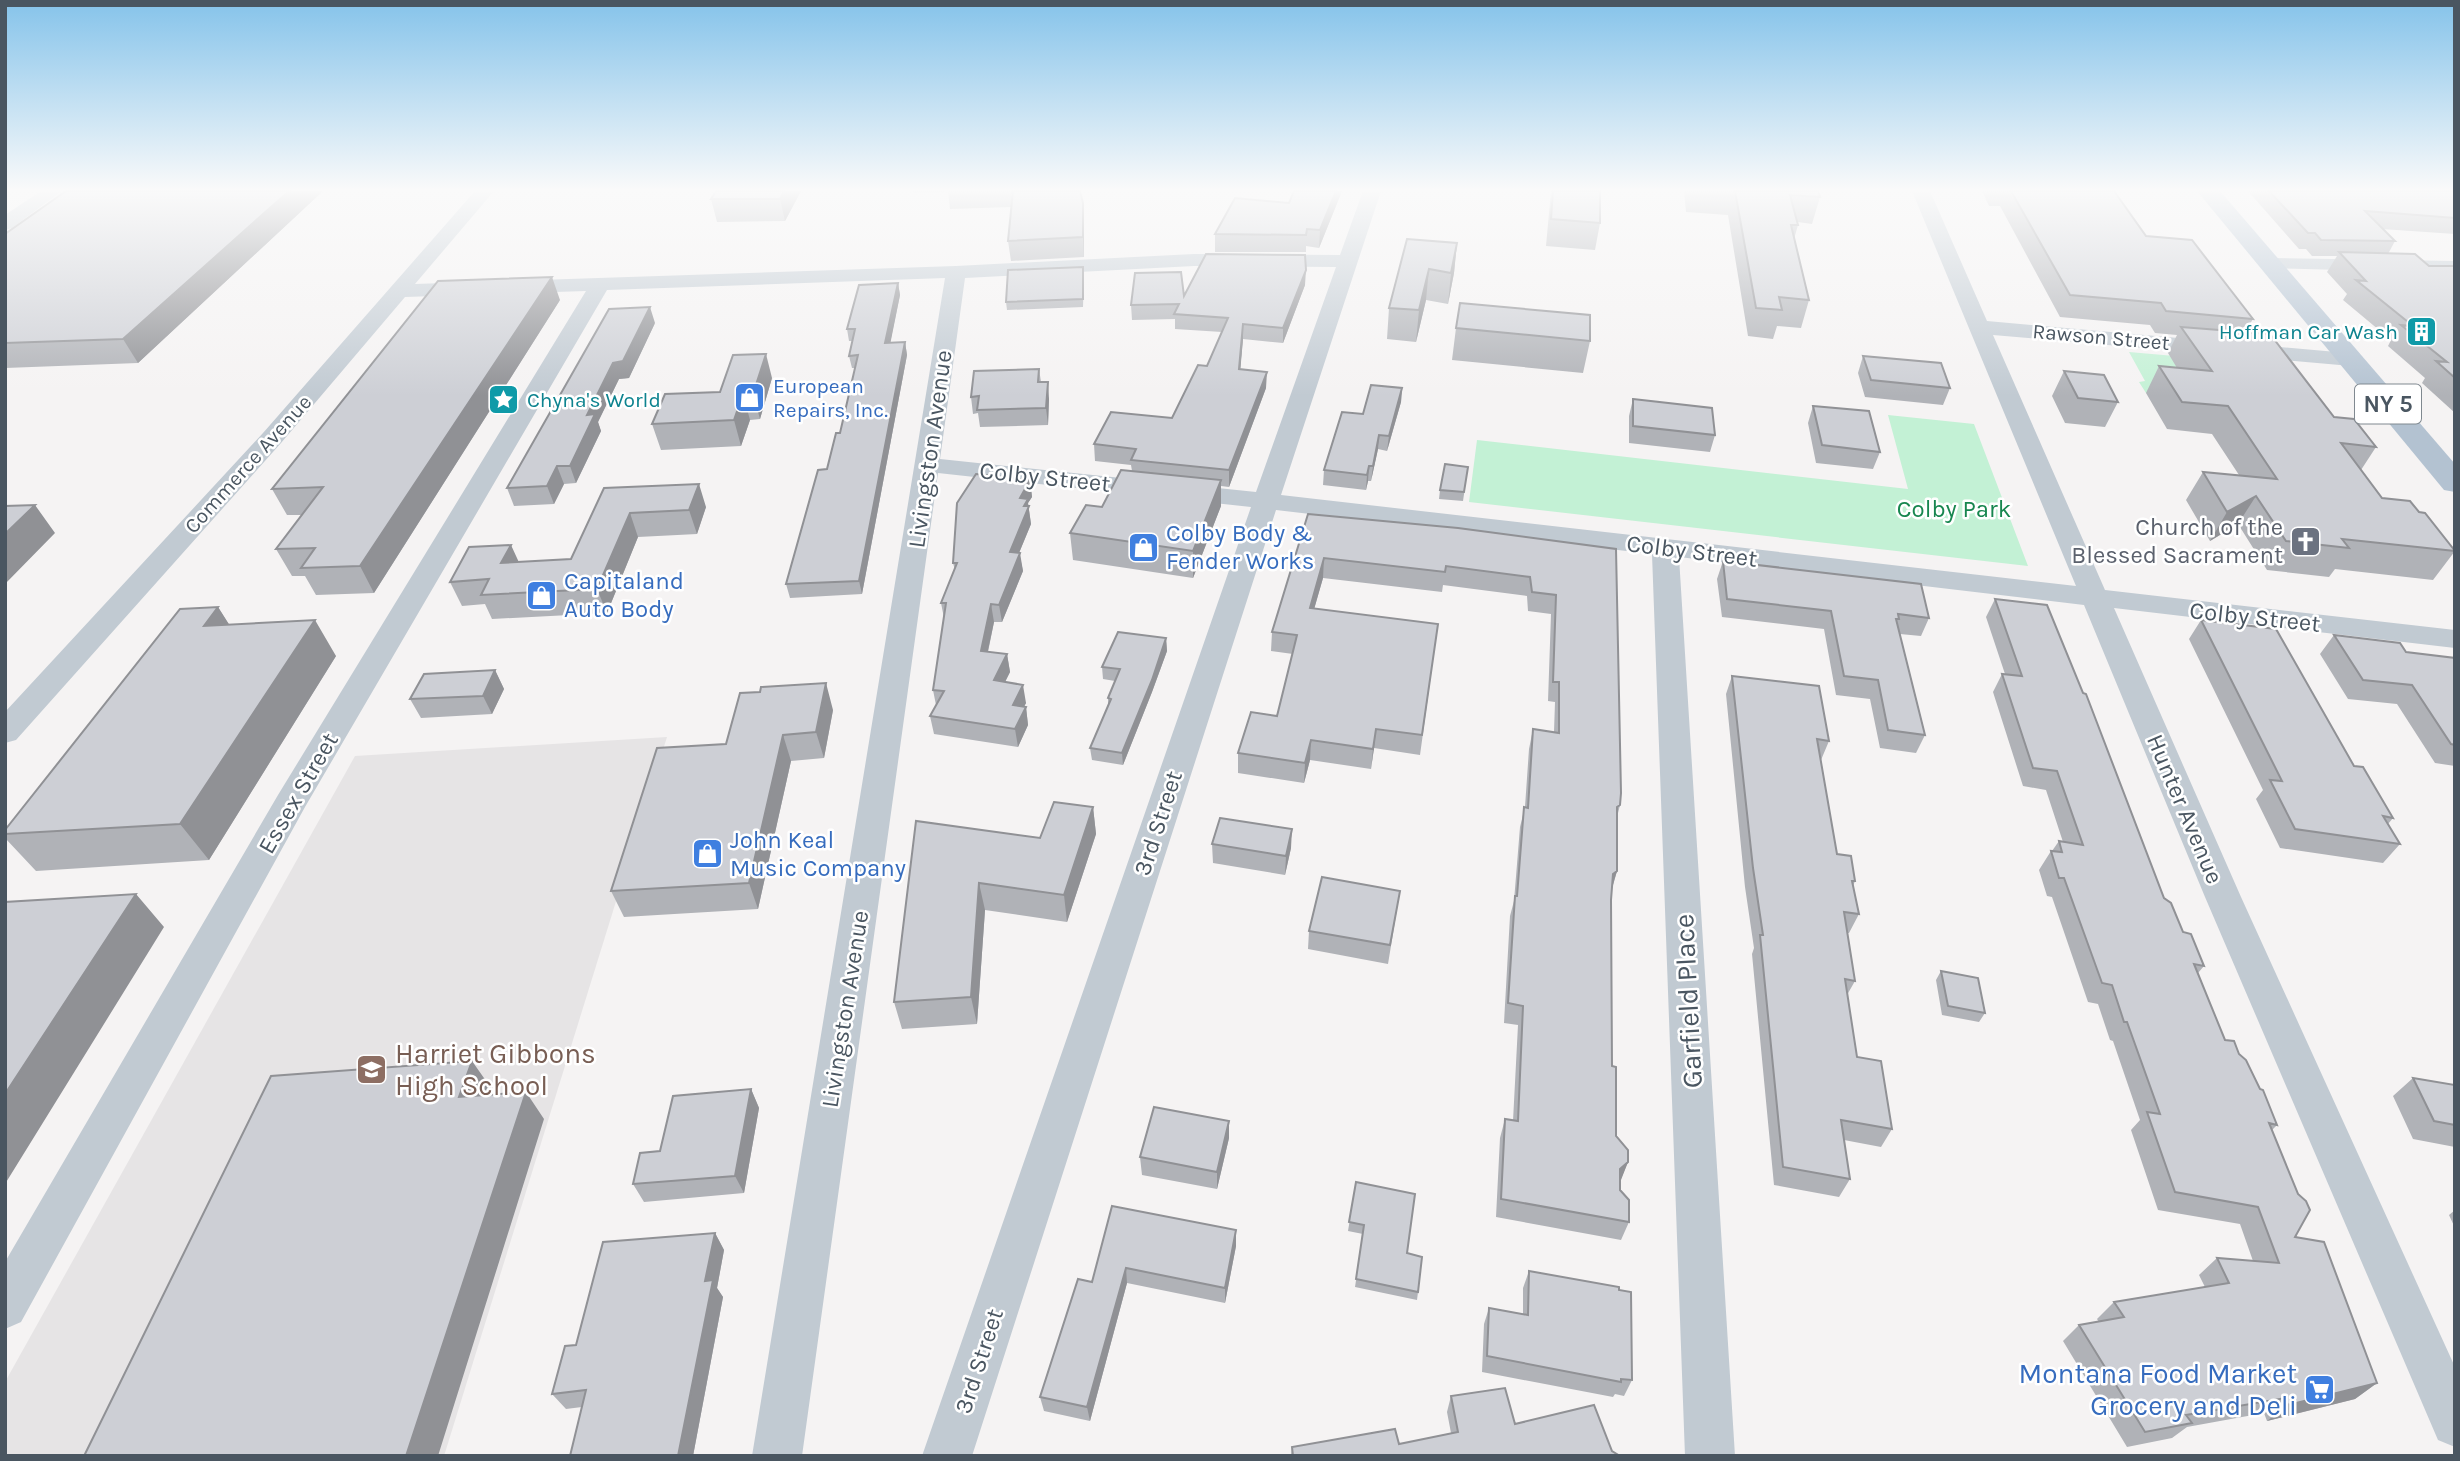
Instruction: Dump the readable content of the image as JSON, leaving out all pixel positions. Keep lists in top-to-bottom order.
{
  "streets": {
    "main road": ["NY 5"],
    "street": [
      "Rawson Street",
      "Livingston Avenue",
      "Commerce Avenue",
      "Colby Street",
      "Essex Street",
      "Hunter Avenue",
      "3rd Street",
      "Garfield Place"
    ]
  },
  "crossings": [
    ["Rawson Street", "NY 5"],
    ["Rawson Street", "Hunter Avenue"],
    ["Livingston Avenue", "Colby Street"],
    ["Colby Street", "Hunter Avenue"],
    ["Colby Street", "3rd Street"],
    ["Colby Street", "Garfield Place"]
  ],
  "parks": ["Colby Park"],
  "places": {
    "building": ["Hoffman Car Wash"],
    "shop": [
      "European Repairs, Inc.",
      "Colby Body & Fender Works",
      "Capitaland Auto Body",
      "John Keal Music Company"
    ],
    "place": ["Chyna's World"],
    "church": ["Church of the Blessed Sacrament"],
    "school or university": ["Harriet Gibbons High School"],
    "supermarket": ["Montana Food Market Grocery and Deli"]
  }
}
